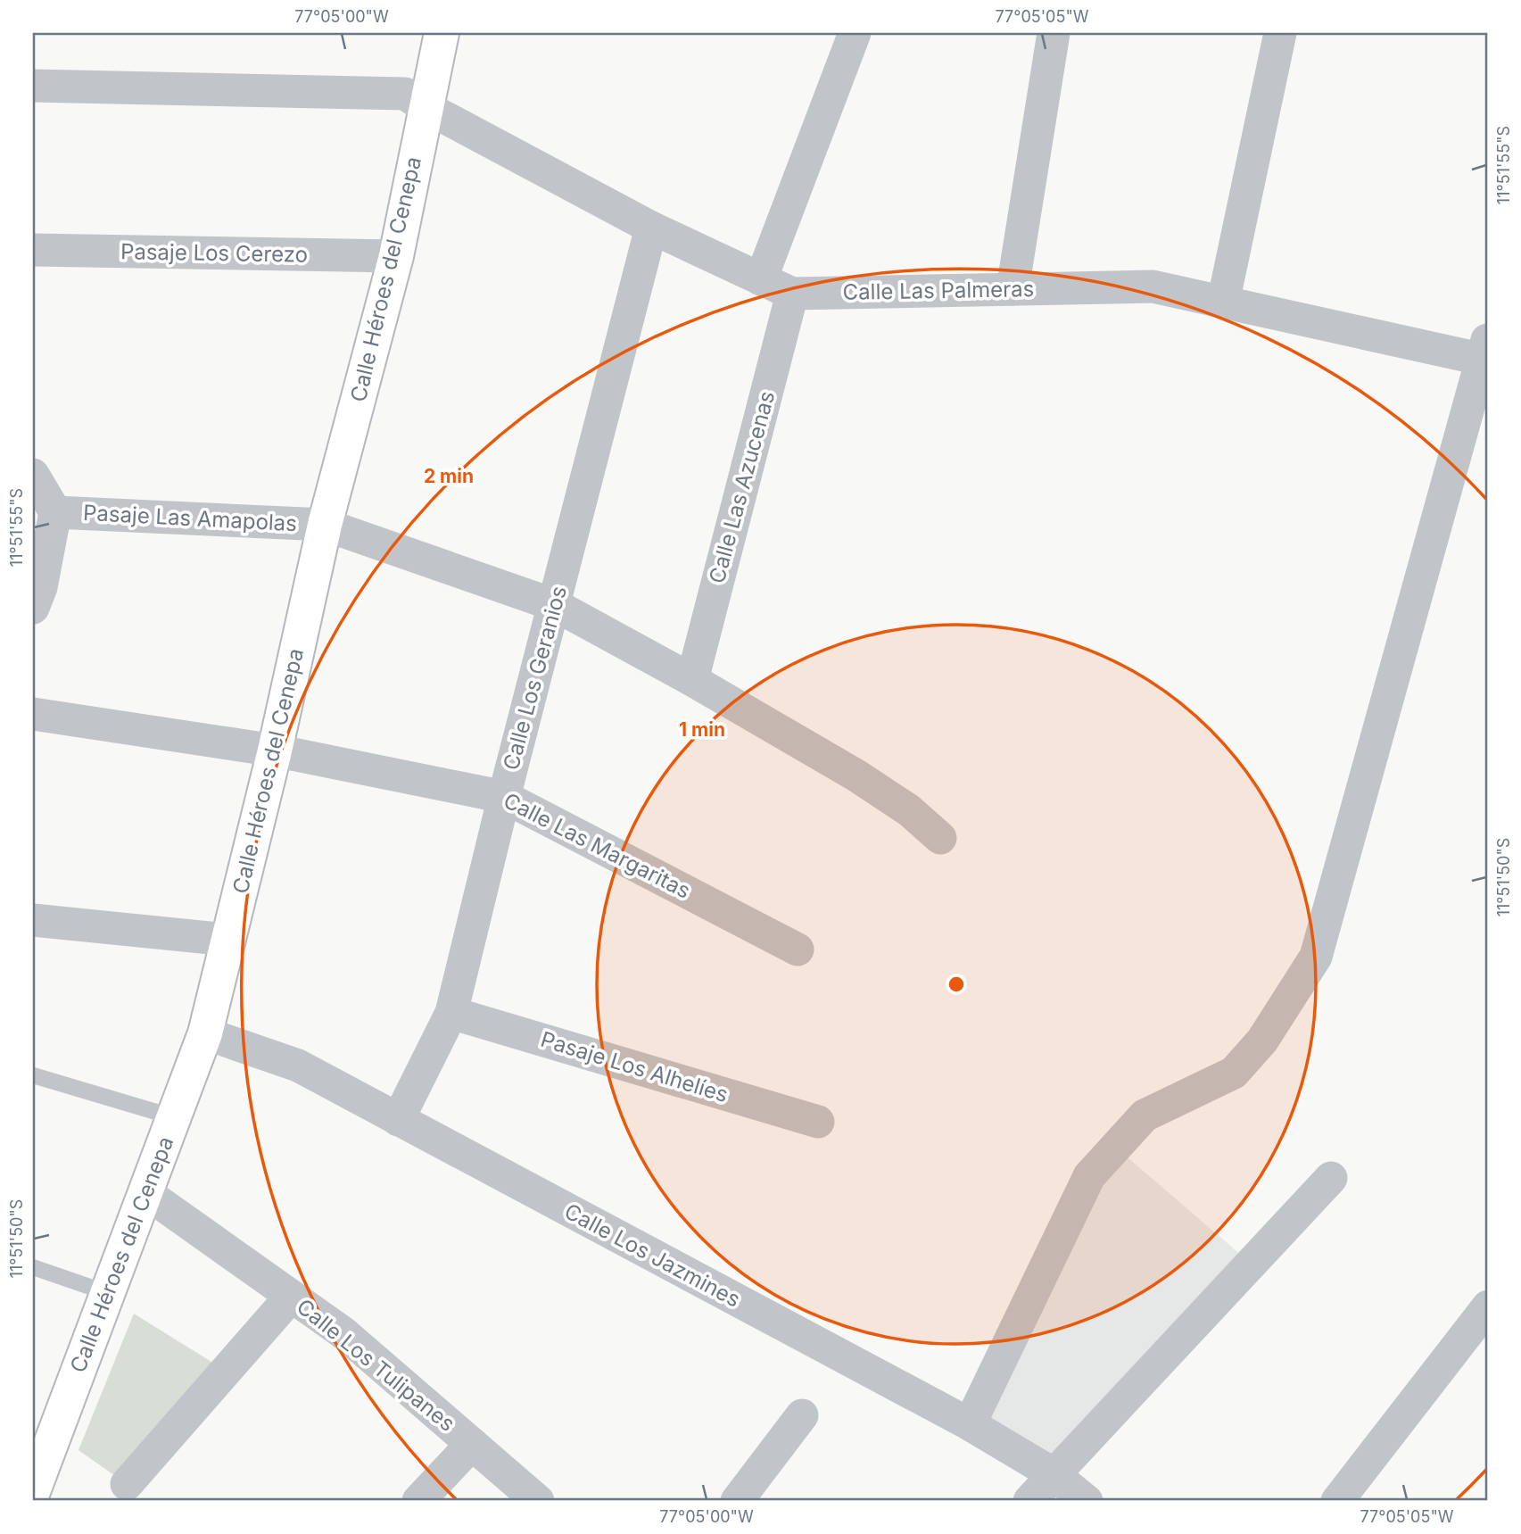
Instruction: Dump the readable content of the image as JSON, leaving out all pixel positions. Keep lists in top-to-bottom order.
{
  "streets": {
    "street": [
      "Pasaje Los Cerezo",
      "Calle Héroes del Cenepa",
      "Calle Las Palmeras",
      "Calle Las Azucenas",
      "Pasaje Las Amapolas",
      "Calle Los Geranios",
      "Calle Las Margaritas",
      "Pasaje Los Alhelíes",
      "Calle Los Jazmines",
      "Calle Los Tulipanes"
    ]
  },
  "crossings": [
    ["Pasaje Los Cerezo", "Calle Héroes del Cenepa"],
    ["Calle Héroes del Cenepa", "Calle Las Palmeras"],
    ["Calle Héroes del Cenepa", "Pasaje Las Amapolas"],
    ["Calle Héroes del Cenepa", "Calle Las Margaritas"],
    ["Calle Héroes del Cenepa", "Calle Los Jazmines"],
    ["Calle Héroes del Cenepa", "Calle Los Tulipanes"],
    ["Calle Las Palmeras", "Calle Las Azucenas"],
    ["Calle Las Palmeras", "Calle Los Geranios"],
    ["Calle Las Azucenas", "Pasaje Las Amapolas"],
    ["Pasaje Las Amapolas", "Calle Los Geranios"],
    ["Calle Los Geranios", "Calle Las Margaritas"],
    ["Calle Los Geranios", "Pasaje Los Alhelíes"],
    ["Calle Los Geranios", "Calle Los Jazmines"]
  ],
  "coordinates": [
    "77°05'00\"W",
    "77°05'05\"W",
    "11°51'55\"S",
    "11°51'50\"S"
  ],
  "rings": ["2 min", "1 min"]
}
